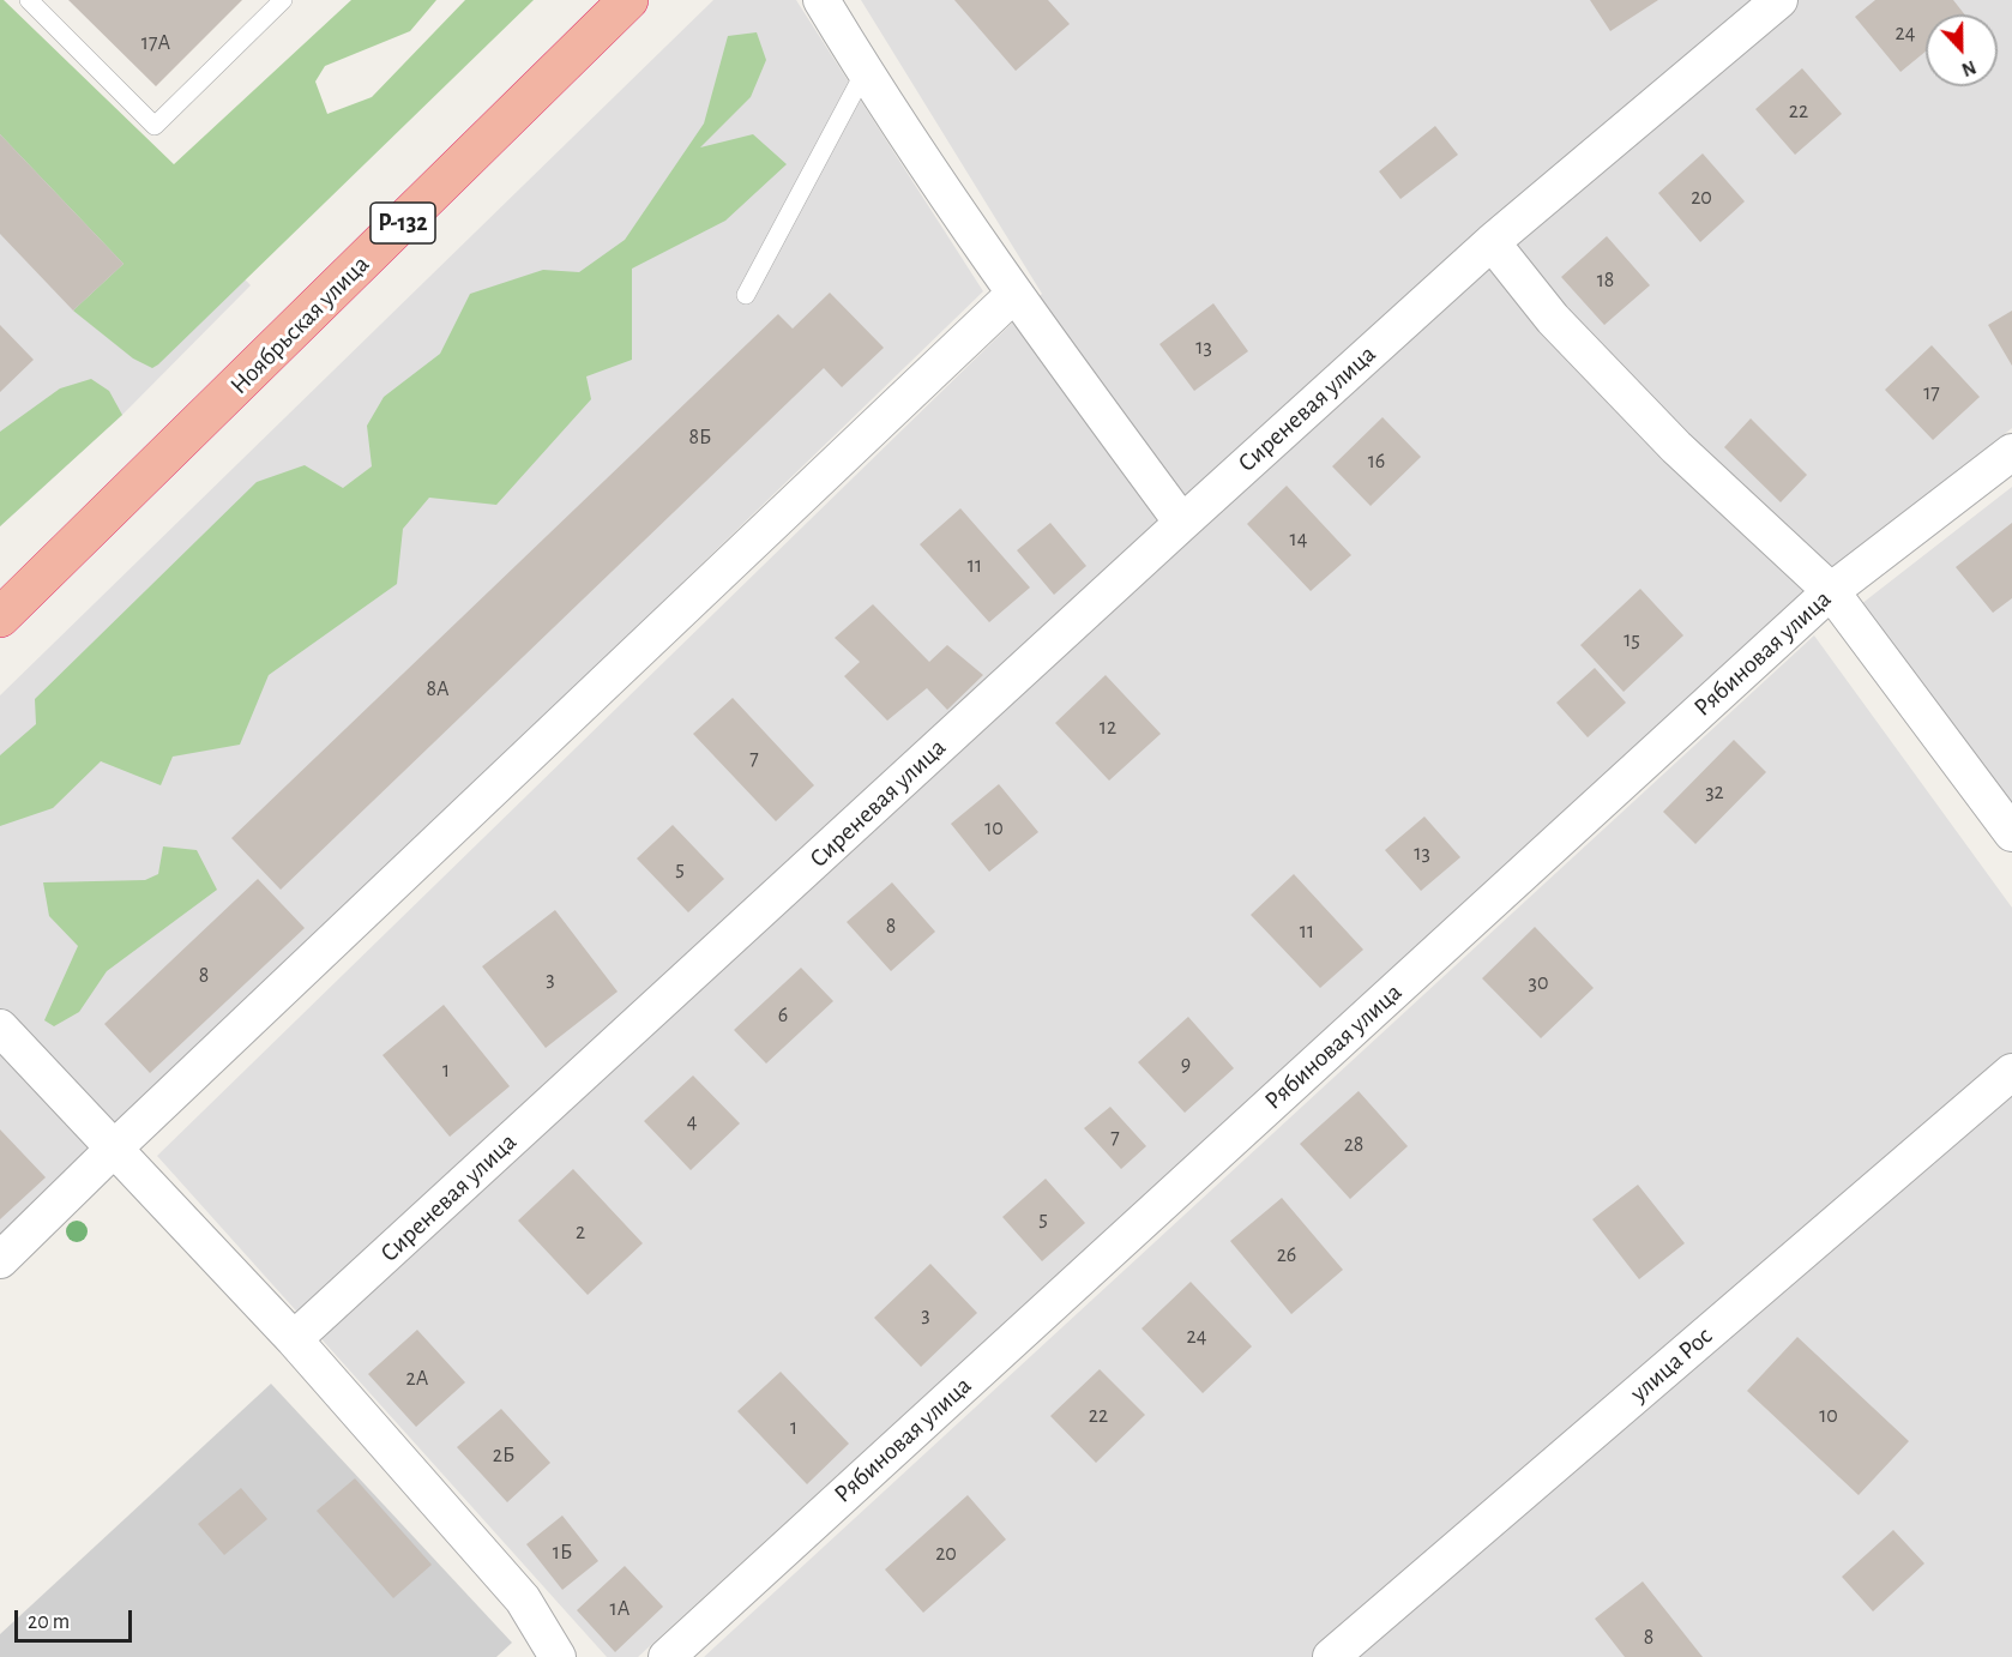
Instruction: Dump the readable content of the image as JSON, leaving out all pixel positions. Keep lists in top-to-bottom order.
{
  "streets": {
    "highway": ["Р-132", "Ноябрьская улица"],
    "street": ["Сиреневая улица", "Рябиновая улица", "улица Рос"]
  },
  "house_numbers": [
    "24",
    "17А",
    "22",
    "20",
    "18",
    "13",
    "17",
    "8Б",
    "16",
    "14",
    "11",
    "15",
    "8А",
    "12",
    "7",
    "32",
    "10",
    "13",
    "5",
    "8",
    "11",
    "8",
    "3",
    "30",
    "6",
    "9",
    "1",
    "4",
    "7",
    "28",
    "5",
    "2",
    "26",
    "3",
    "24",
    "2А",
    "22",
    "10",
    "1",
    "2Б",
    "1Б",
    "20",
    "1А",
    "8"
  ],
  "scale_bar": "20 m",
  "north": "bottom"
}
